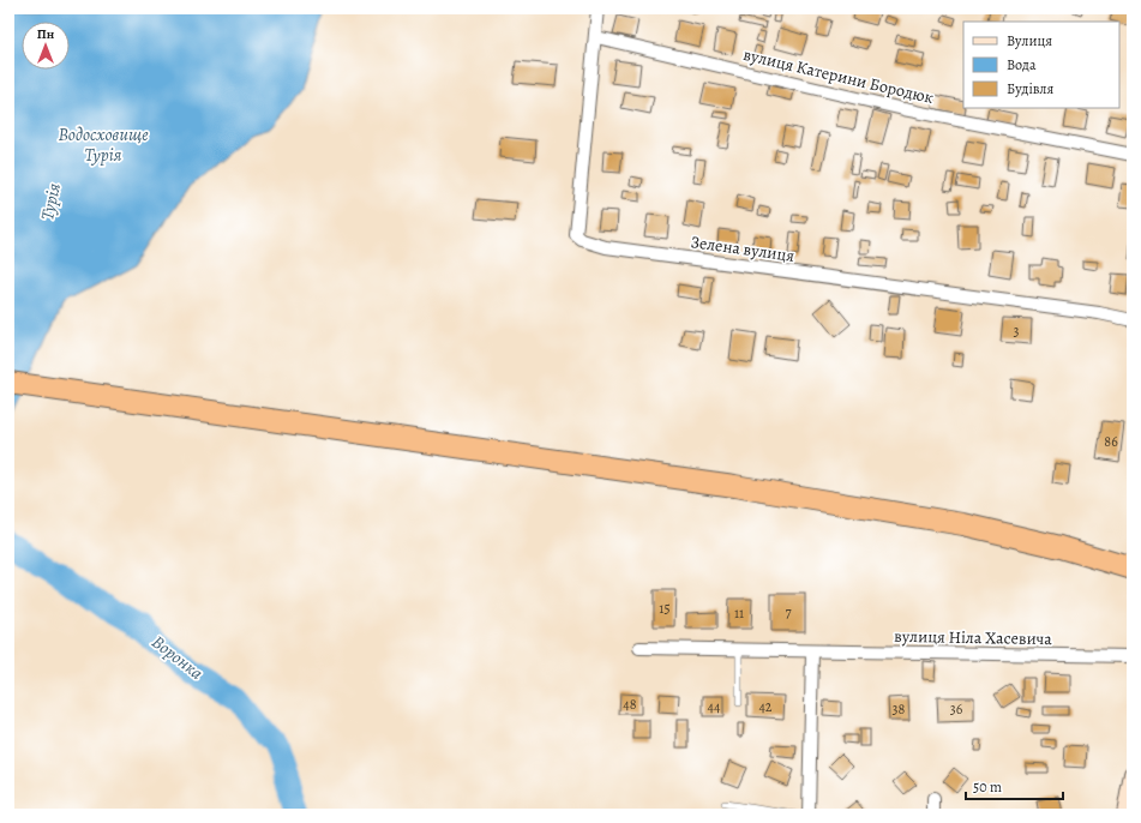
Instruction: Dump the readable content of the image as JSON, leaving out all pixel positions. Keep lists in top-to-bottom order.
{
  "streets": {
    "street": ["вулиця Катерини Бородюк", "Зелена вулиця", "вулиця Ніла Хасевича"]
  },
  "crossings": [
    ["вулиця Катерини Бородюк", "Зелена вулиця"]
  ],
  "water": ["Водосховище Турія", "Турія", "Воронка"],
  "house_numbers": [
    "3",
    "86",
    "15",
    "7",
    "11",
    "48",
    "44",
    "42",
    "38",
    "36"
  ],
  "legend": ["Вулиця", "Вода", "Будівля"],
  "scale_bar": "50 m",
  "north": "top"
}
